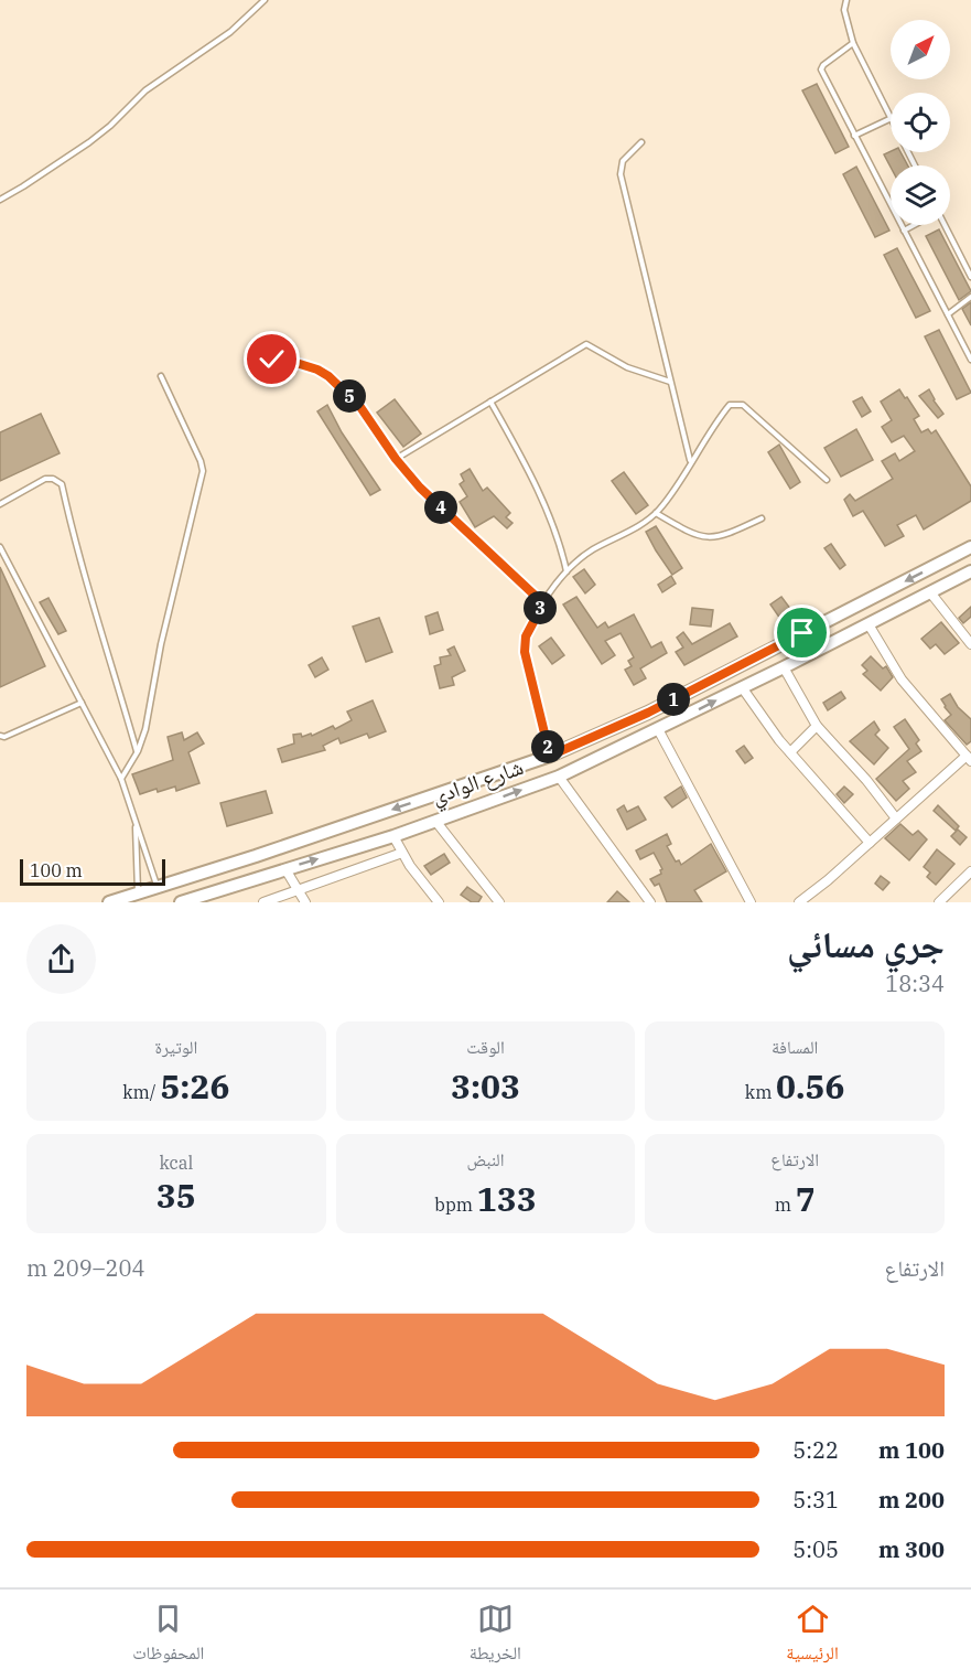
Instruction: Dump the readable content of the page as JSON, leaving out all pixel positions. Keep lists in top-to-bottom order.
{
  "streets": {
    "main road": ["شارع الوادي"]
  },
  "scale_bar": "100 m",
  "north": "top right",
  "page": {
    "pins": [
      "5",
      "4",
      "3",
      "1",
      "2"
    ],
    "scale": "100 m",
    "heading": ["جري مسائي", "18:34"],
    "stats": [
      ["المسافة", "0.56 km"],
      ["الوقت", "3:03"],
      ["الوتيرة", "5:26 /km"],
      ["الارتفاع", "7 m"],
      ["النبض", "133 bpm"],
      ["kcal", "35"]
    ],
    "chart": ["الارتفاع", "204–209 m"],
    "list": [
      {
        "name": "100 m",
        "note": "5:22"
      },
      {
        "name": "200 m",
        "note": "5:31"
      },
      {
        "name": "300 m",
        "note": "5:05"
      }
    ],
    "tabs": ["الرئيسية", "الخريطة", "المحفوظات"]
  }
}
